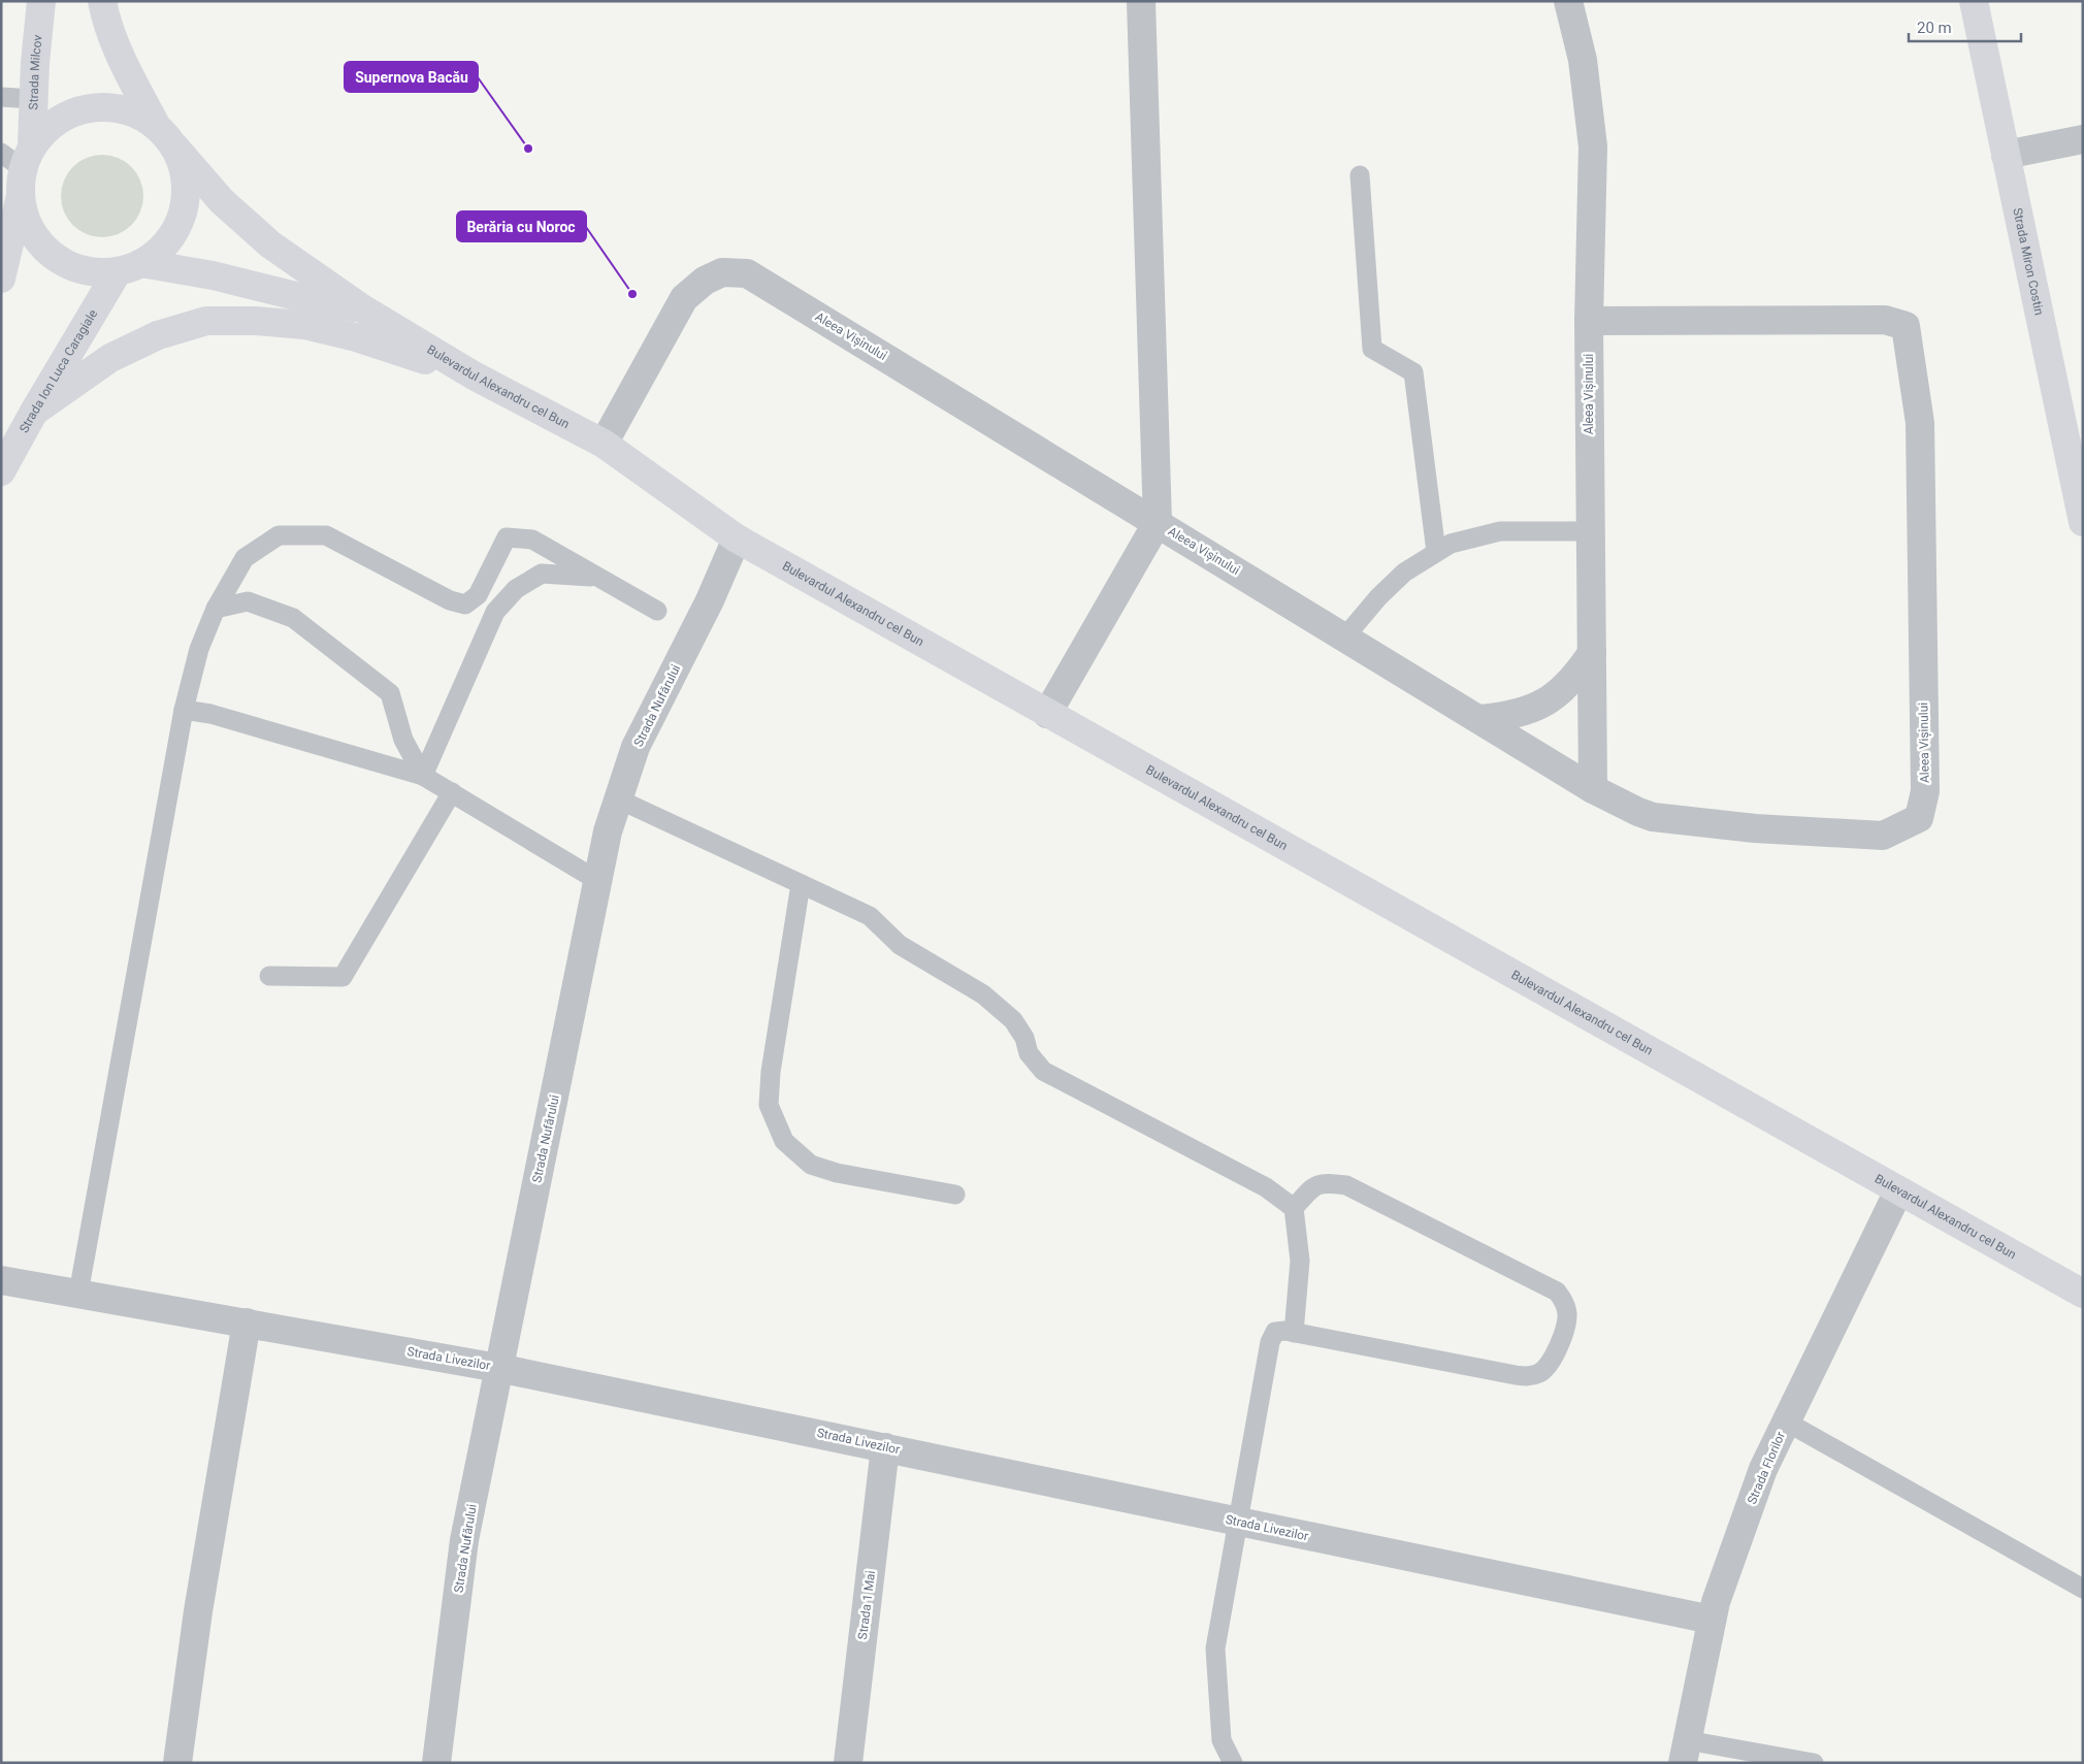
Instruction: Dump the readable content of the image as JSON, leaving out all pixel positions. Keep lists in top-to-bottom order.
{
  "streets": {
    "main road": [
      "Strada Milcov",
      "Strada Miron Costin",
      "Strada Ion Luca Caragiale",
      "Bulevardul Alexandru cel Bun"
    ],
    "street": [
      "Aleea Vișinului",
      "Strada Nufărului",
      "Strada Livezilor",
      "Strada Florilor",
      "Strada 1 Mai"
    ]
  },
  "crossings": [
    ["Strada Milcov", "Strada Ion Luca Caragiale"],
    ["Strada Milcov", "Bulevardul Alexandru cel Bun"],
    ["Aleea Vișinului", "Bulevardul Alexandru cel Bun"],
    ["Strada Ion Luca Caragiale", "Bulevardul Alexandru cel Bun"],
    ["Bulevardul Alexandru cel Bun", "Strada Nufărului"],
    ["Bulevardul Alexandru cel Bun", "Strada Florilor"],
    ["Strada Nufărului", "Strada Livezilor"],
    ["Strada Livezilor", "Strada Florilor"],
    ["Strada Livezilor", "Strada 1 Mai"]
  ],
  "places": ["Supernova Bacău", "Berăria cu Noroc"],
  "scale_bar": "20 m"
}
